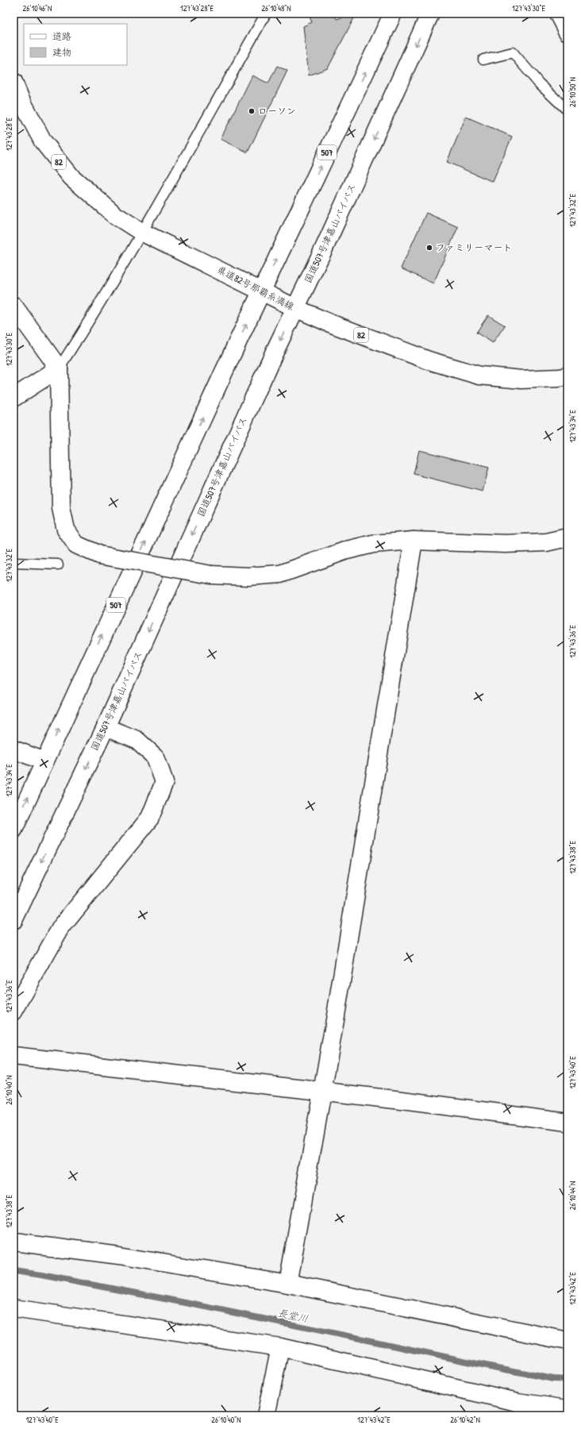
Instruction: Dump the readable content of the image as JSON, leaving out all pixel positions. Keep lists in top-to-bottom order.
{
  "streets": {
    "main road": [
      "507",
      "82",
      "国道507号津嘉山バイパス",
      "県道82号那覇糸満線"
    ]
  },
  "crossings": [
    ["507", "県道82号那覇糸満線"],
    ["国道507号津嘉山バイパス", "県道82号那覇糸満線"]
  ],
  "water": ["長堂川"],
  "places": ["ローソン", "ファミリーマート"],
  "legend": ["道路", "建物"],
  "coordinates": [
    "26°10'46\"N",
    "127°43'28\"E",
    "26°10'48\"N",
    "127°43'30\"E",
    "26°10'50\"N",
    "127°43'32\"E",
    "127°43'34\"E",
    "127°43'36\"E",
    "127°43'38\"E",
    "127°43'40\"E",
    "26°10'40\"N",
    "26°10'44\"N",
    "127°43'42\"E",
    "26°10'42\"N"
  ]
}
